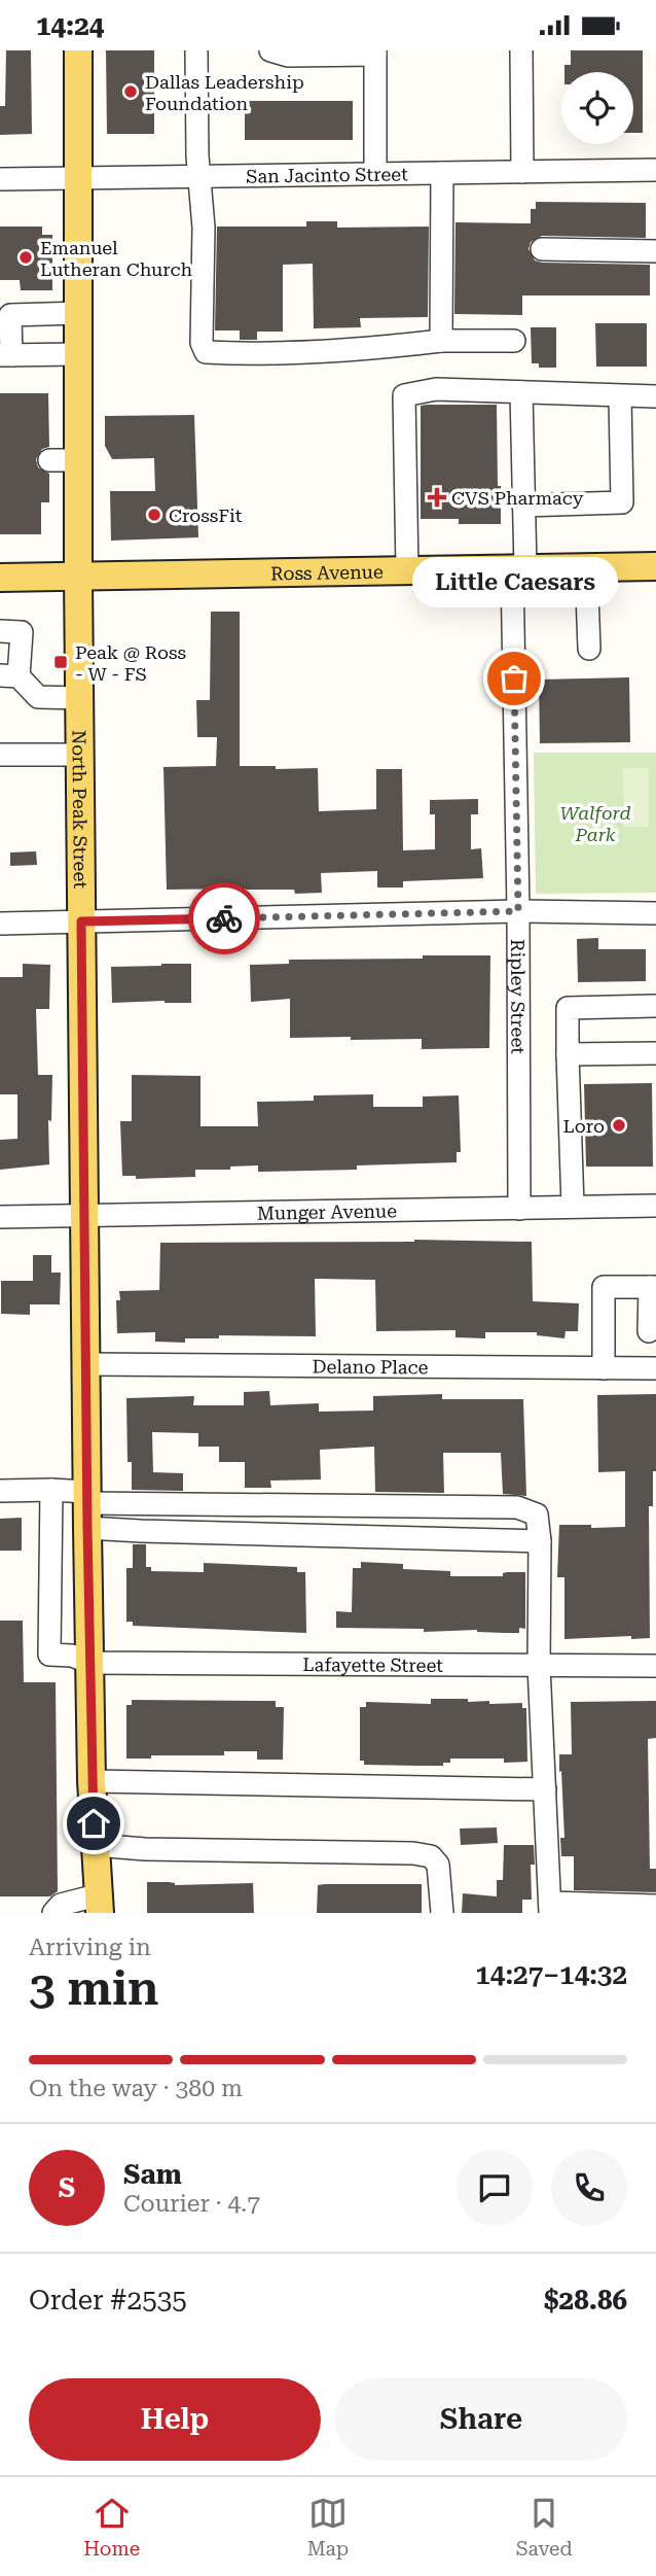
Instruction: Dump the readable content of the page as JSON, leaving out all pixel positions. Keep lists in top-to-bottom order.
{
  "streets": {
    "main road": ["Ross Avenue", "North Peak Street"],
    "street": [
      "San Jacinto Street",
      "Ripley Street",
      "Munger Avenue",
      "Delano Place",
      "Lafayette Street"
    ]
  },
  "crossings": [
    ["San Jacinto Street", "North Peak Street"],
    ["Ross Avenue", "North Peak Street"],
    ["Ross Avenue", "Ripley Street"],
    ["North Peak Street", "Munger Avenue"],
    ["North Peak Street", "Delano Place"],
    ["North Peak Street", "Lafayette Street"],
    ["Ripley Street", "Munger Avenue"]
  ],
  "parks": ["Walford Park"],
  "places": {
    "other": [
      "Dallas Leadership Foundation",
      "Emanuel Lutheran Church",
      "CrossFit",
      "Little Caesars",
      "Loro"
    ],
    "health": ["CVS Pharmacy"],
    "transit": ["Peak @ Ross - W - FS"]
  },
  "page": {
    "status": "14:24",
    "bubble": "Little Caesars",
    "heading": ["3 min", "Arriving in", "14:27–14:32"],
    "panel": [
      "Sam",
      "Courier · 4.7",
      "Order #2535",
      "$28.86"
    ],
    "bar": "On the way · 380 m",
    "round": "S",
    "buttons": ["Help", "Share"],
    "tabs": ["Home", "Map", "Saved"]
  }
}
